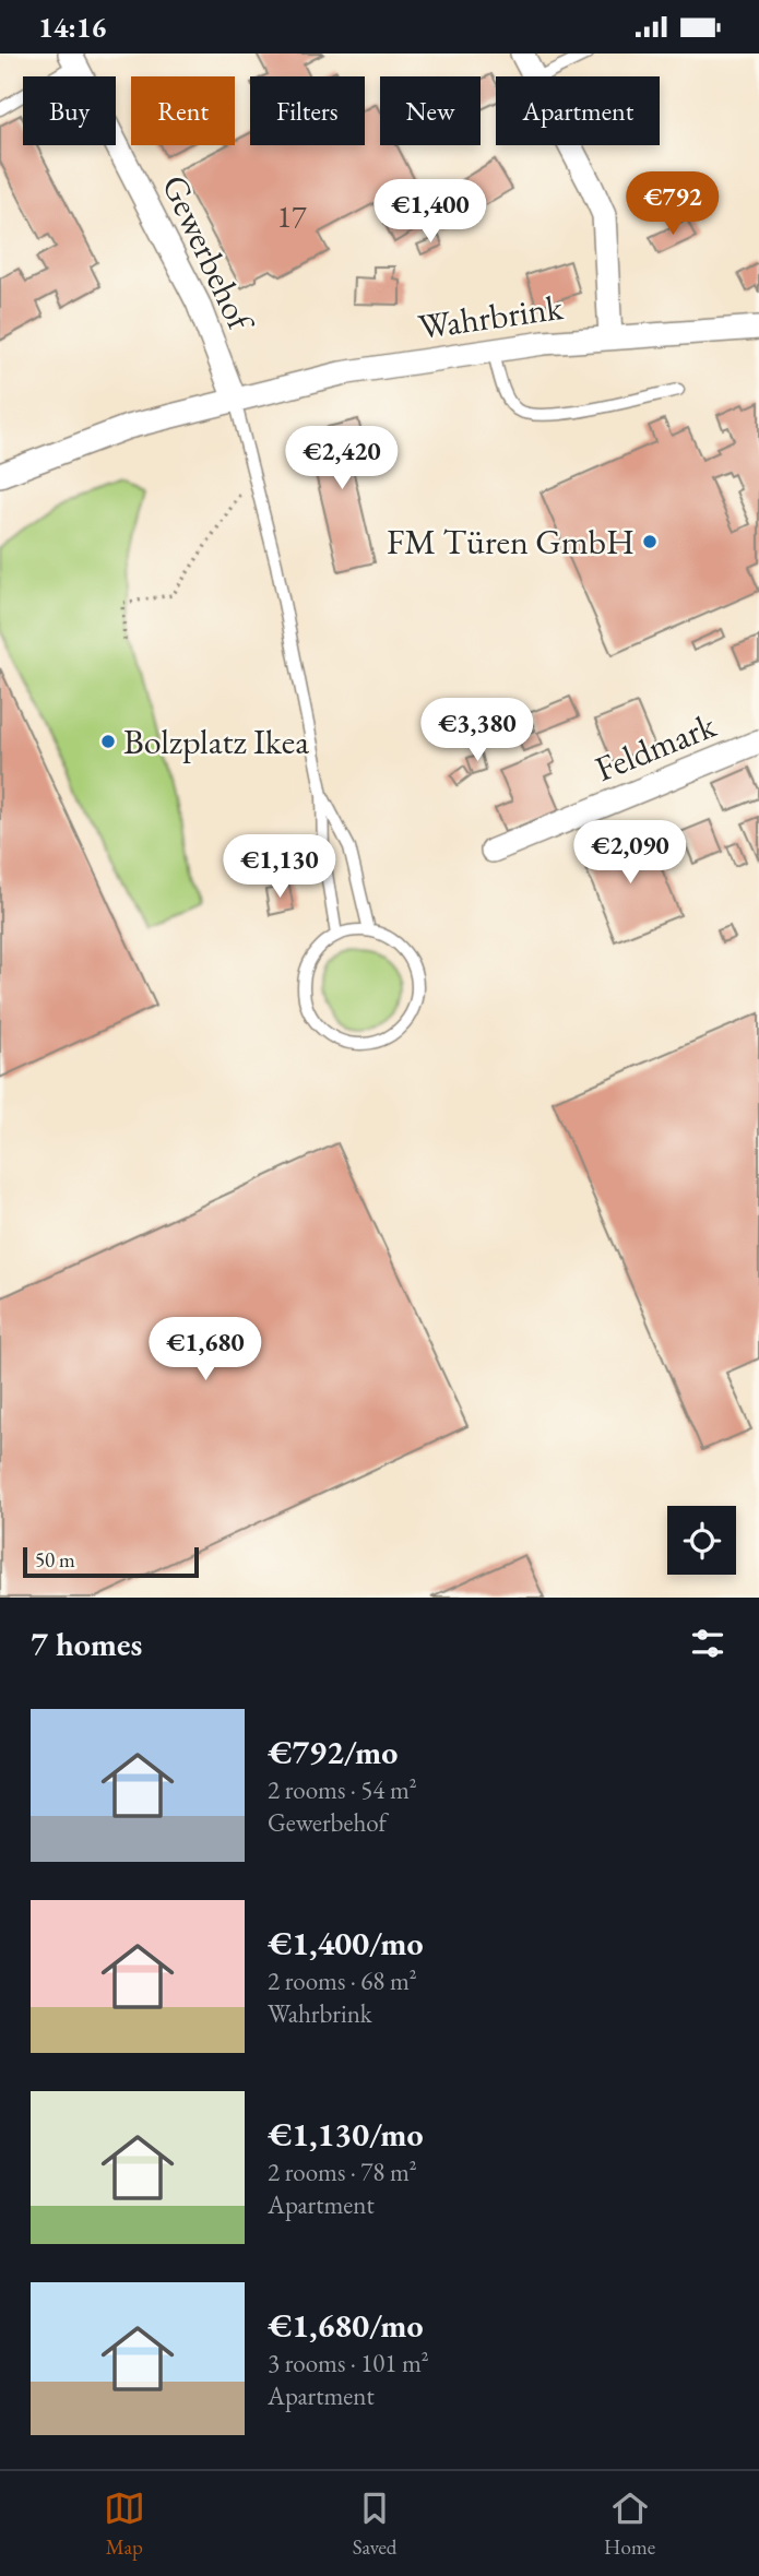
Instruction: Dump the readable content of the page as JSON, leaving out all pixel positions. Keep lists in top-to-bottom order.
{
  "streets": {
    "street": ["Gewerbehof", "Wahrbrink", "Feldmark"]
  },
  "crossings": [
    ["Gewerbehof", "Wahrbrink"]
  ],
  "places": ["FM Türen GmbH", "Bolzplatz Ikea"],
  "house_numbers": ["17"],
  "scale_bar": "50 m",
  "page": {
    "status": "14:16",
    "chip": [
      "Buy",
      "Rent",
      "Filters",
      "New",
      "Apartment"
    ],
    "price": [
      "€792",
      "€1,400",
      "€2,420",
      "€3,380",
      "€2,090",
      "€1,130",
      "€1,680"
    ],
    "scale": "50 m",
    "heading": "7 homes",
    "list": [
      {
        "name": "€792/mo",
        "note": "2 rooms · 54 m² · Gewerbehof"
      },
      {
        "name": "€1,400/mo",
        "note": "2 rooms · 68 m² · Wahrbrink"
      },
      {
        "name": "€1,130/mo",
        "note": "2 rooms · 78 m² · Apartment"
      },
      {
        "name": "€1,680/mo",
        "note": "3 rooms · 101 m² · Apartment"
      }
    ],
    "tabs": ["Map", "Saved", "Home"]
  }
}
